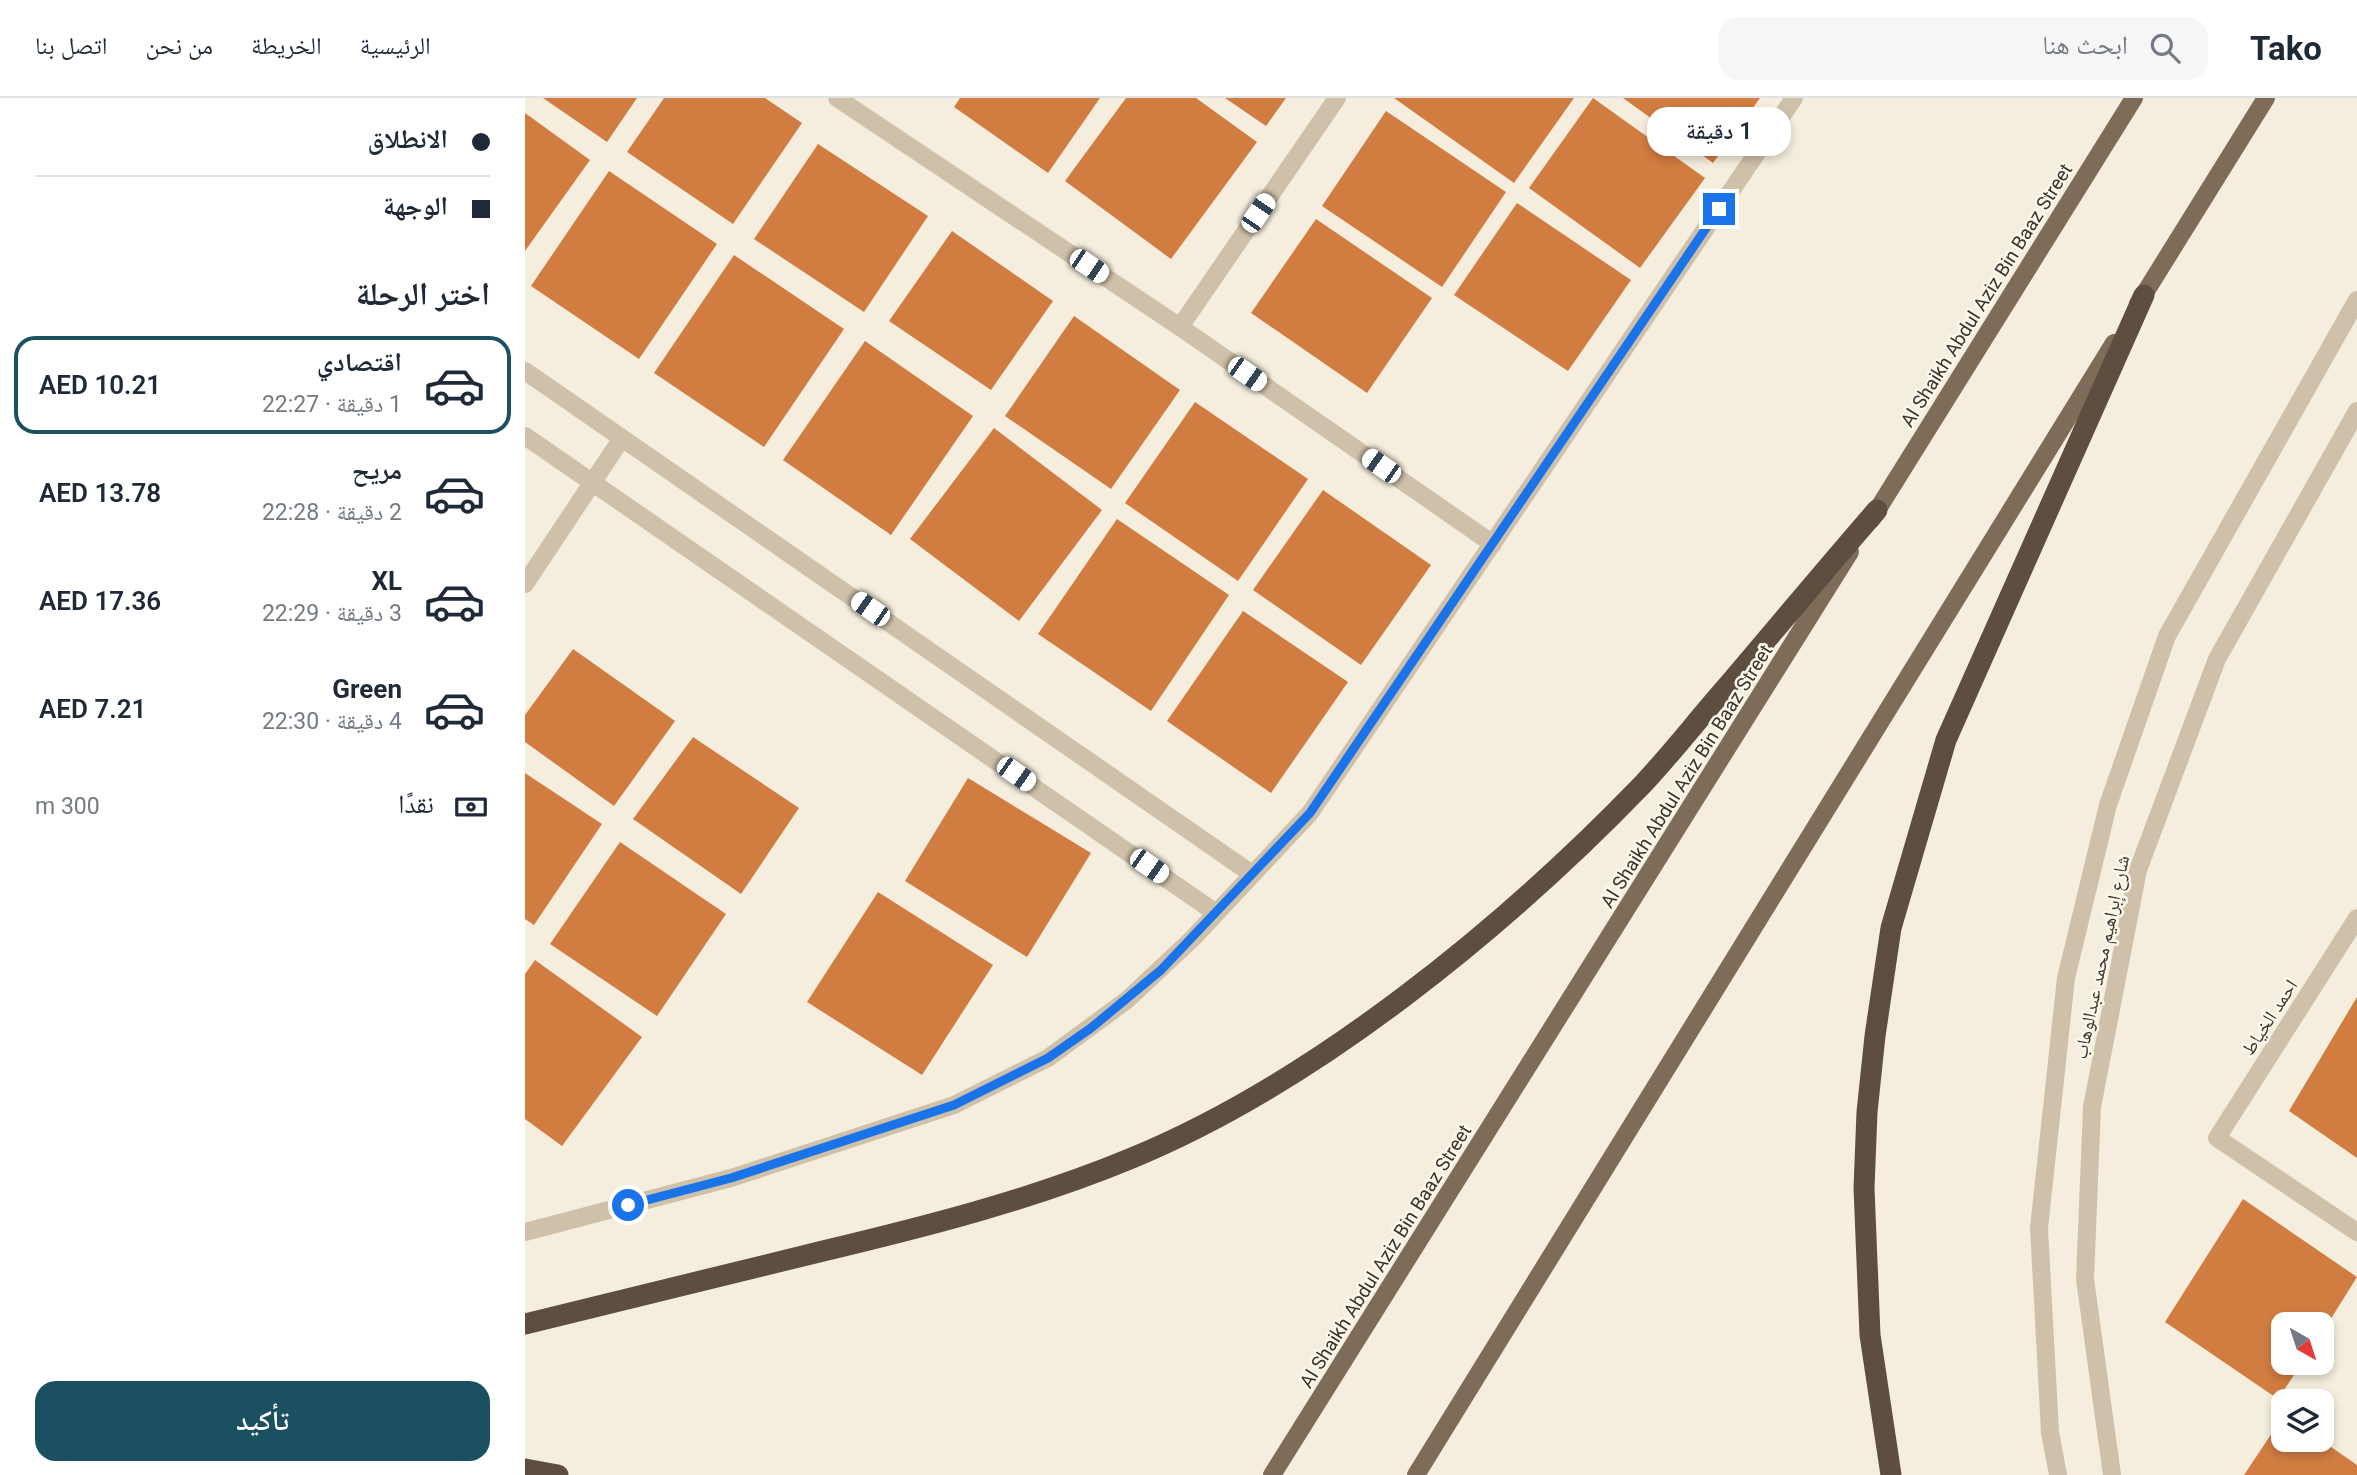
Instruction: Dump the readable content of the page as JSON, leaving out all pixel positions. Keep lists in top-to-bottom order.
{
  "streets": {
    "main road": ["Al Shaikh Abdul Aziz Bin Baaz Street"],
    "street": ["شارع إبراهيم محمد عبدالوهاب", "احمد الخياط"]
  },
  "north": "bottom right",
  "page": {
    "header": "Tako",
    "search": "ابحث هنا",
    "nav": [
      "الرئيسية",
      "الخريطة",
      "من نحن",
      "اتصل بنا"
    ],
    "banner": ["الانطلاق", "الوجهة"],
    "bubble": "1 دقيقة",
    "heading": "اختر الرحلة",
    "list": [
      {
        "name": "اقتصادي",
        "note": "1 دقيقة · 22:27",
        "value": "AED 10.21"
      },
      {
        "name": "مريح",
        "note": "2 دقيقة · 22:28",
        "value": "AED 13.78"
      },
      {
        "name": "XL",
        "note": "3 دقيقة · 22:29",
        "value": "AED 17.36"
      },
      {
        "name": "Green",
        "note": "4 دقيقة · 22:30",
        "value": "AED 7.21"
      }
    ],
    "pay": ["نقدًا", "300 m"],
    "buttons": "تأكيد"
  }
}
